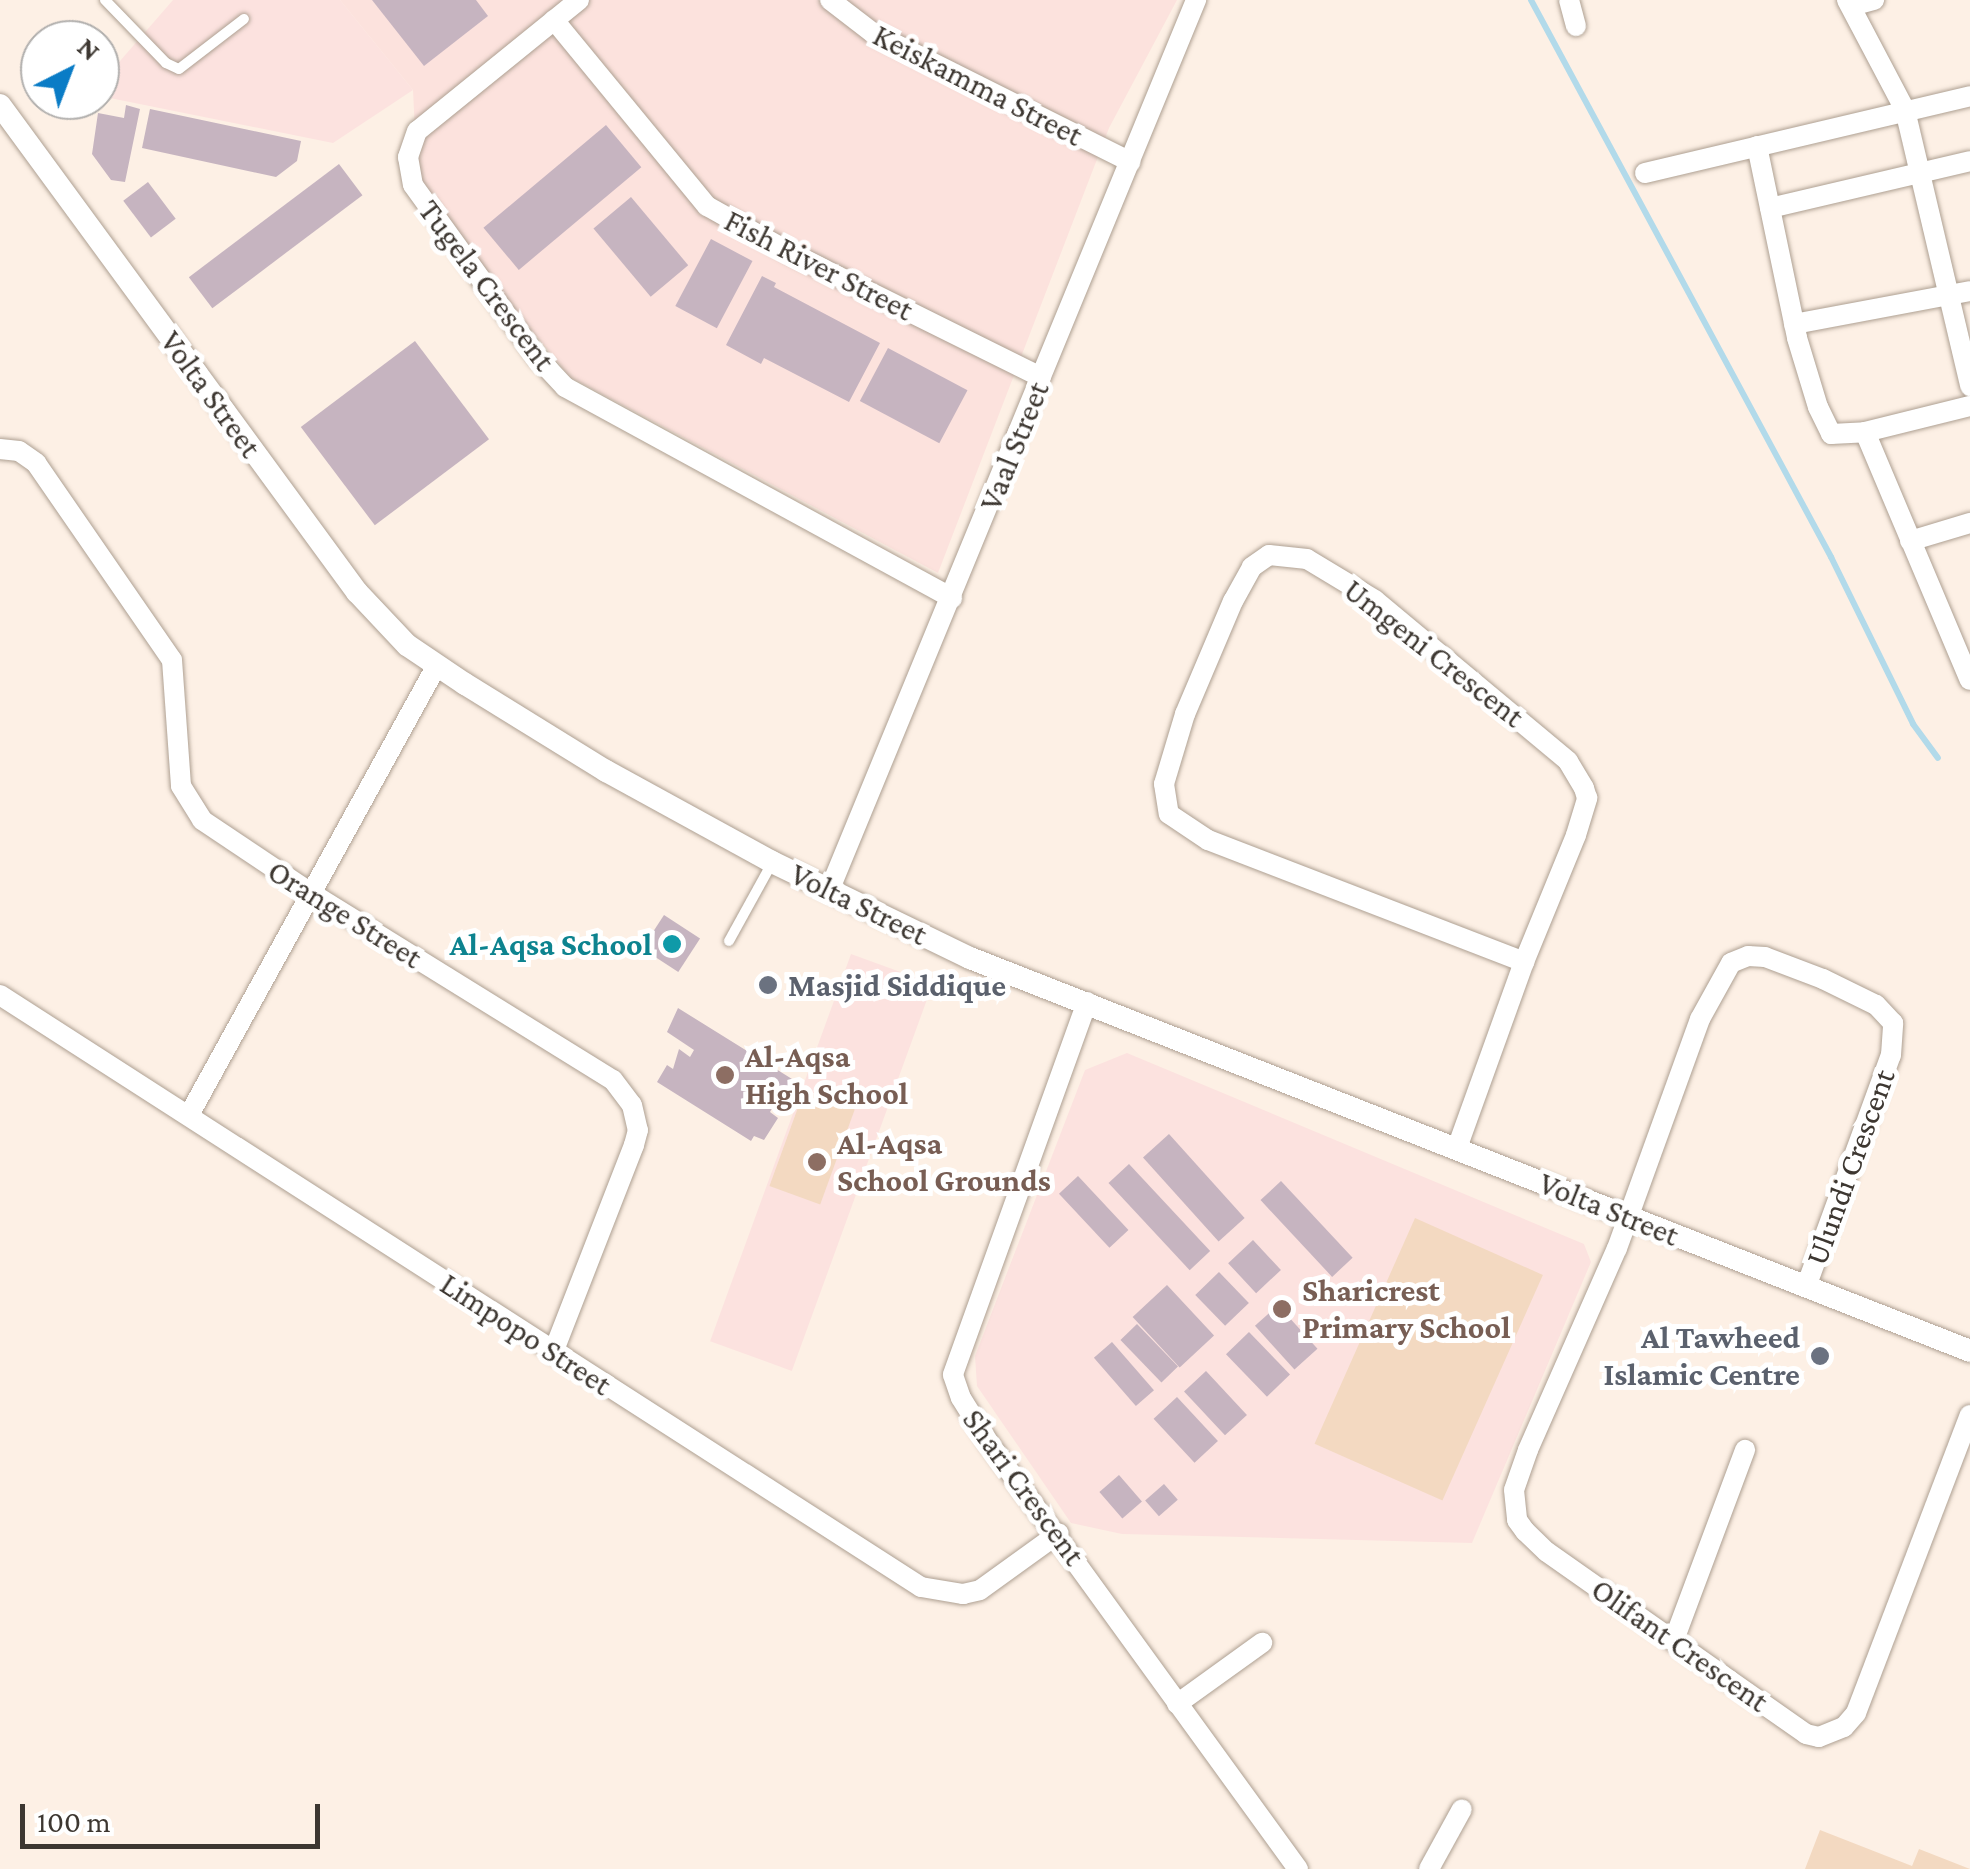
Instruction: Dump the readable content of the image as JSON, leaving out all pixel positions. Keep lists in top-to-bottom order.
{
  "streets": {
    "street": [
      "Keiskamma Street",
      "Fish River Street",
      "Tugela Crescent",
      "Volta Street",
      "Vaal Street",
      "Umgeni Crescent",
      "Orange Street",
      "Ulundi Crescent",
      "Limpopo Street",
      "Shari Crescent",
      "Olifant Crescent"
    ]
  },
  "crossings": [
    ["Keiskamma Street", "Vaal Street"],
    ["Fish River Street", "Tugela Crescent"],
    ["Fish River Street", "Vaal Street"],
    ["Tugela Crescent", "Vaal Street"],
    ["Volta Street", "Vaal Street"],
    ["Volta Street", "Umgeni Crescent"],
    ["Volta Street", "Ulundi Crescent"],
    ["Volta Street", "Shari Crescent"],
    ["Volta Street", "Olifant Crescent"],
    ["Orange Street", "Limpopo Street"],
    ["Ulundi Crescent", "Olifant Crescent"],
    ["Limpopo Street", "Shari Crescent"]
  ],
  "places": [
    "Al-Aqsa School",
    "Masjid Siddique",
    "Al-Aqsa High School",
    "Al-Aqsa School Grounds",
    "Sharicrest Primary School",
    "Al Tawheed Islamic Centre"
  ],
  "scale_bar": "100 m",
  "north": "top right"
}
